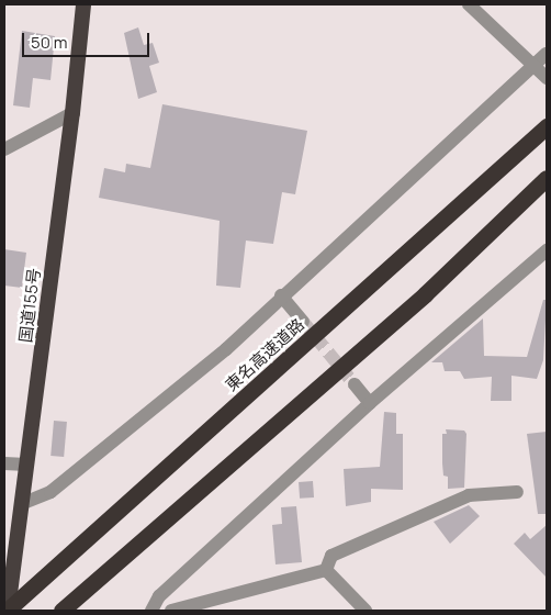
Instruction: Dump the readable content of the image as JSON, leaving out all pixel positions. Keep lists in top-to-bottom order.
{
  "streets": {
    "highway": ["国道155号", "東名高速道路"]
  },
  "crossings": [
    ["国道155号", "東名高速道路"]
  ],
  "scale_bar": "50 m"
}
